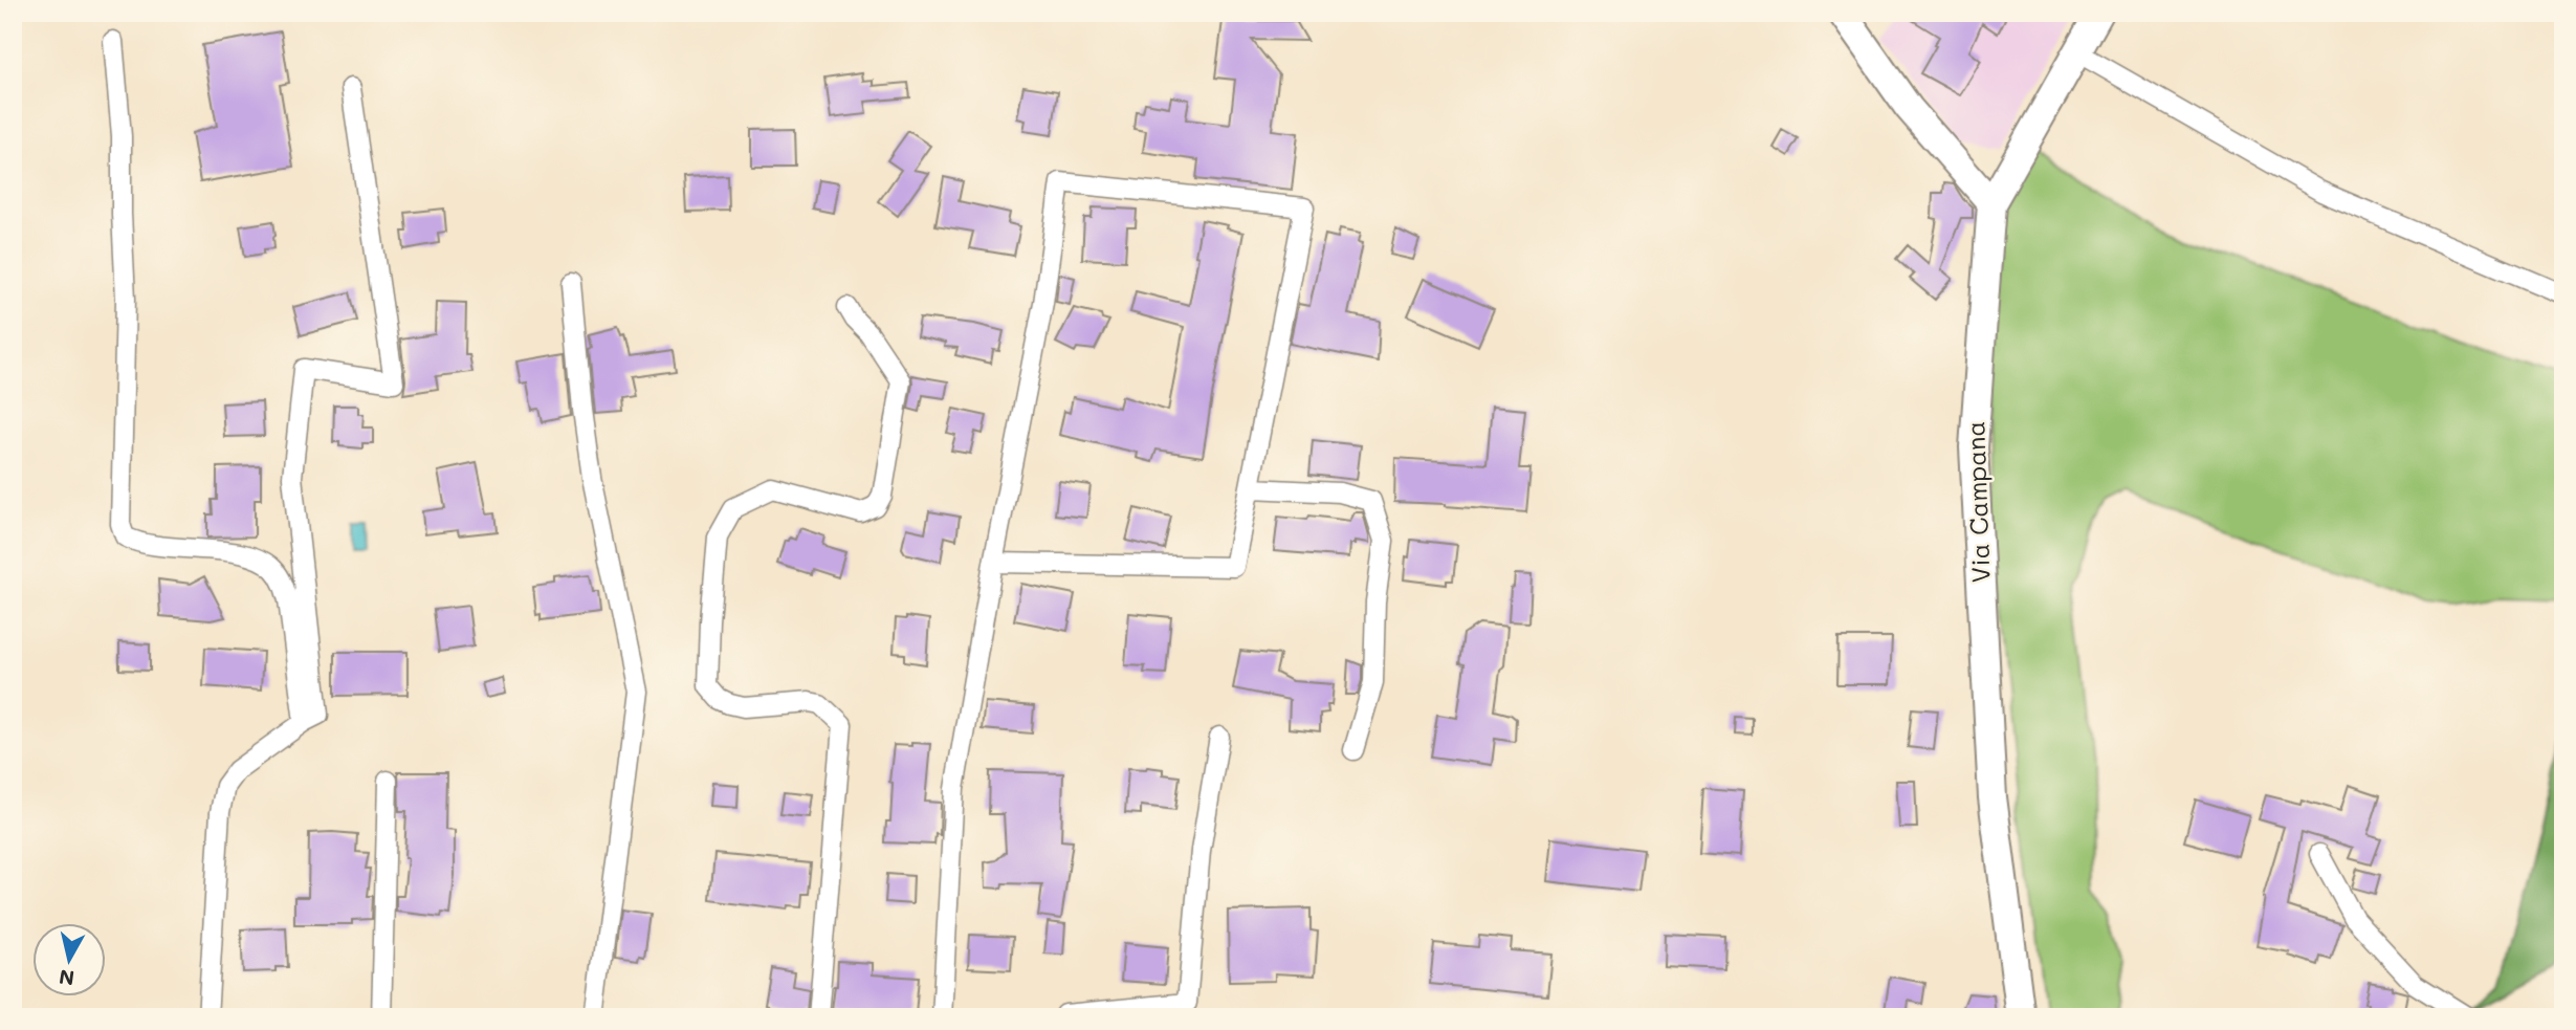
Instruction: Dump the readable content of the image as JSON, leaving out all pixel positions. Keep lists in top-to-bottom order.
{
  "streets": {
    "main road": ["Via Campana"]
  },
  "north": "bottom"
}
